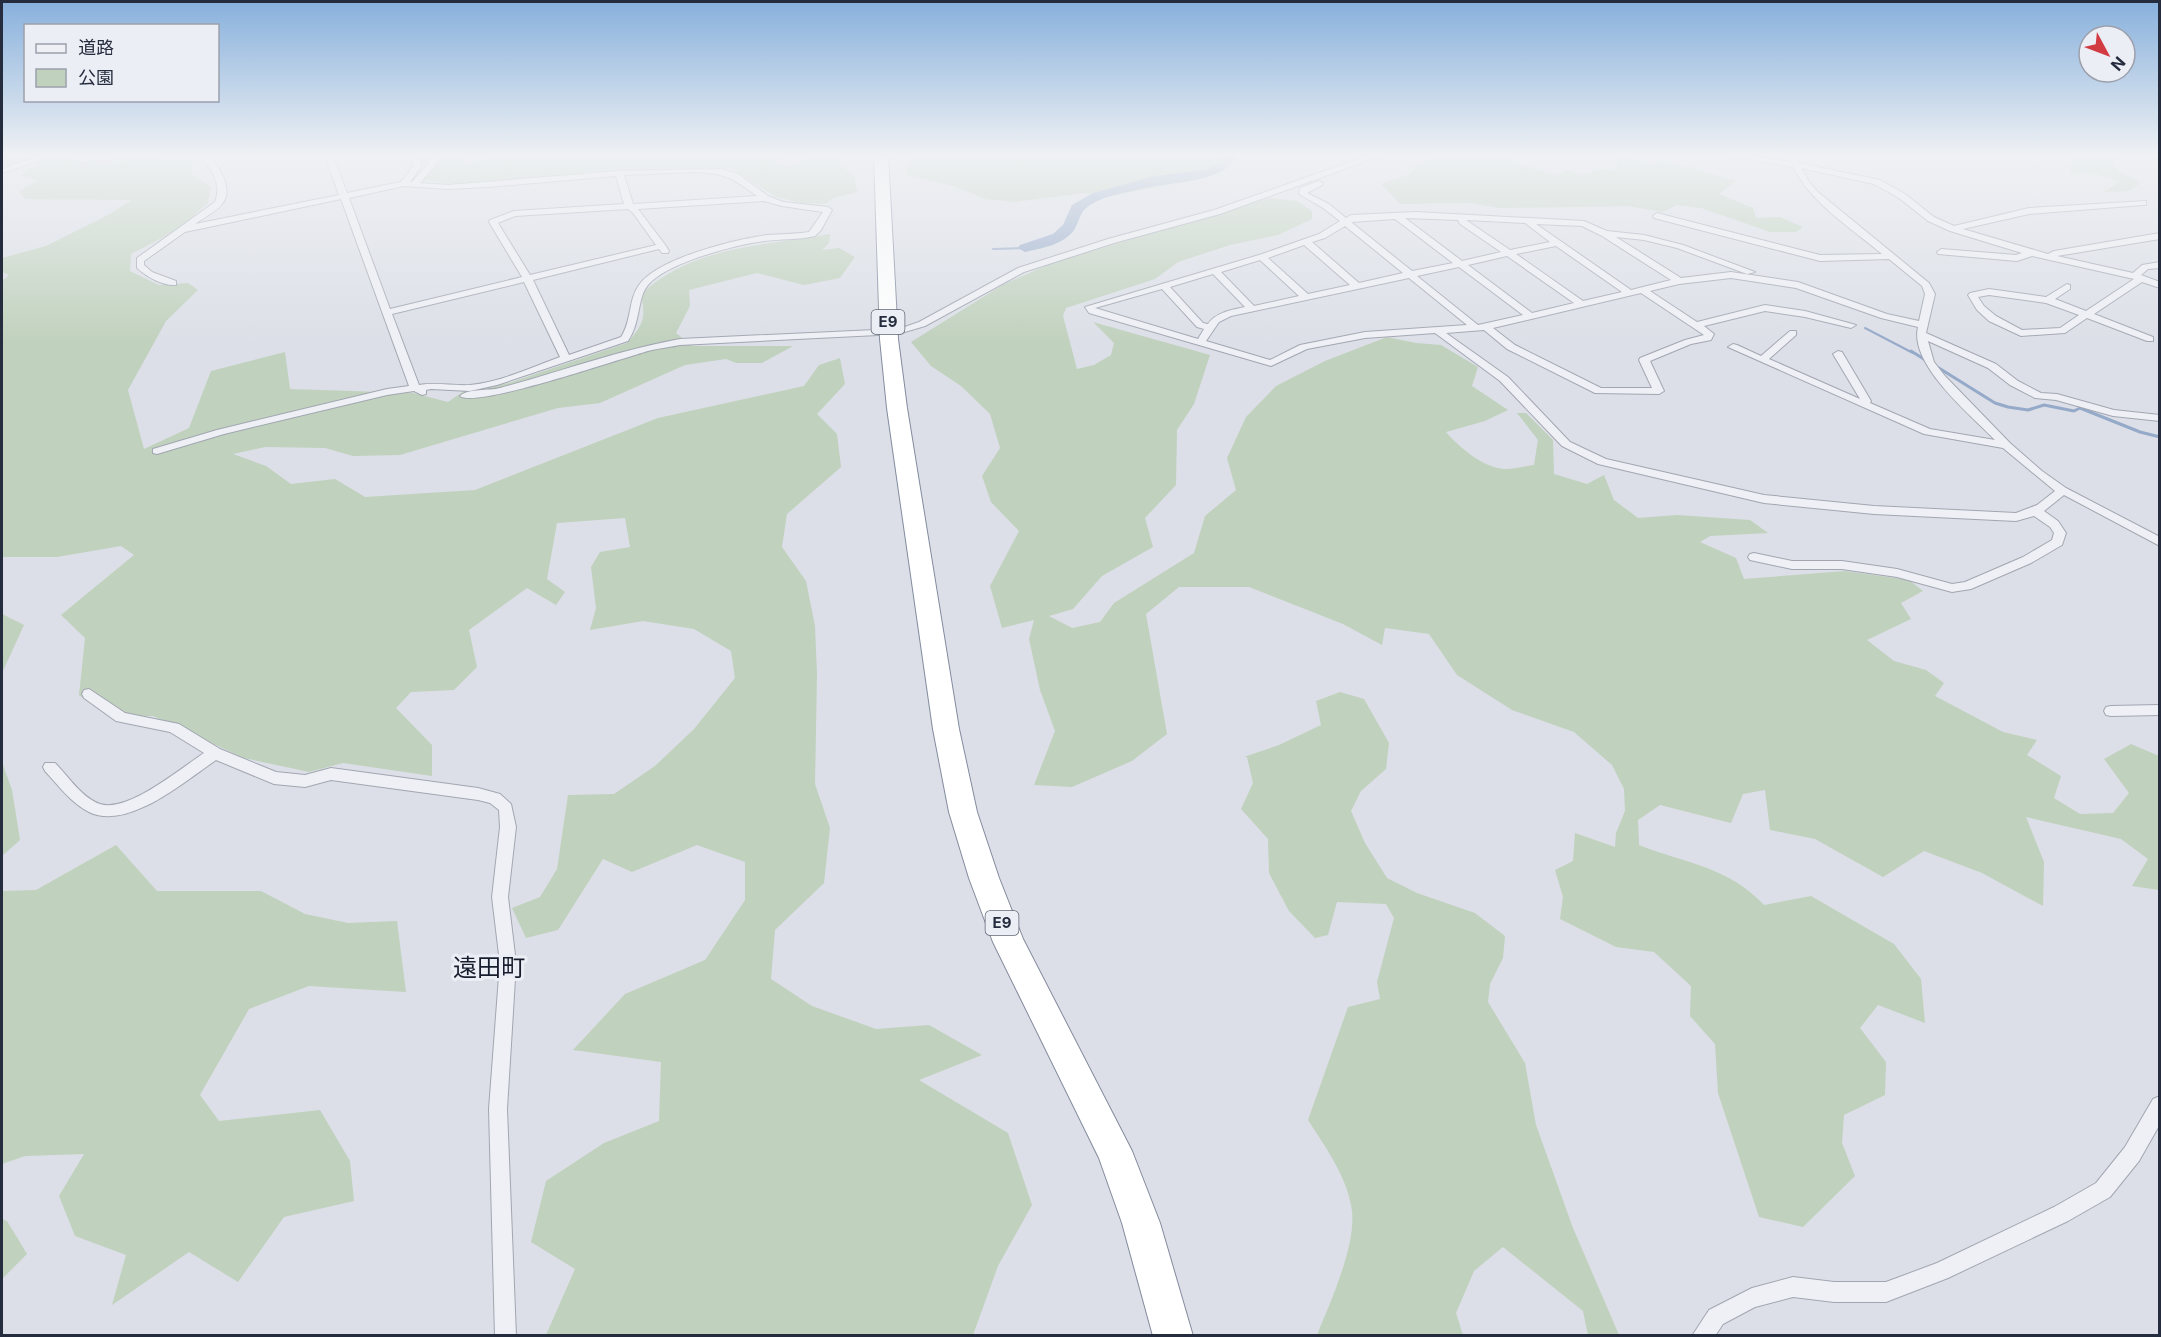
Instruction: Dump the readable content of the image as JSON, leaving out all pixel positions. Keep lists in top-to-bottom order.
{
  "streets": {
    "highway": ["E9"]
  },
  "districts": ["遠田町"],
  "legend": ["道路", "公園"],
  "north": "bottom right"
}
